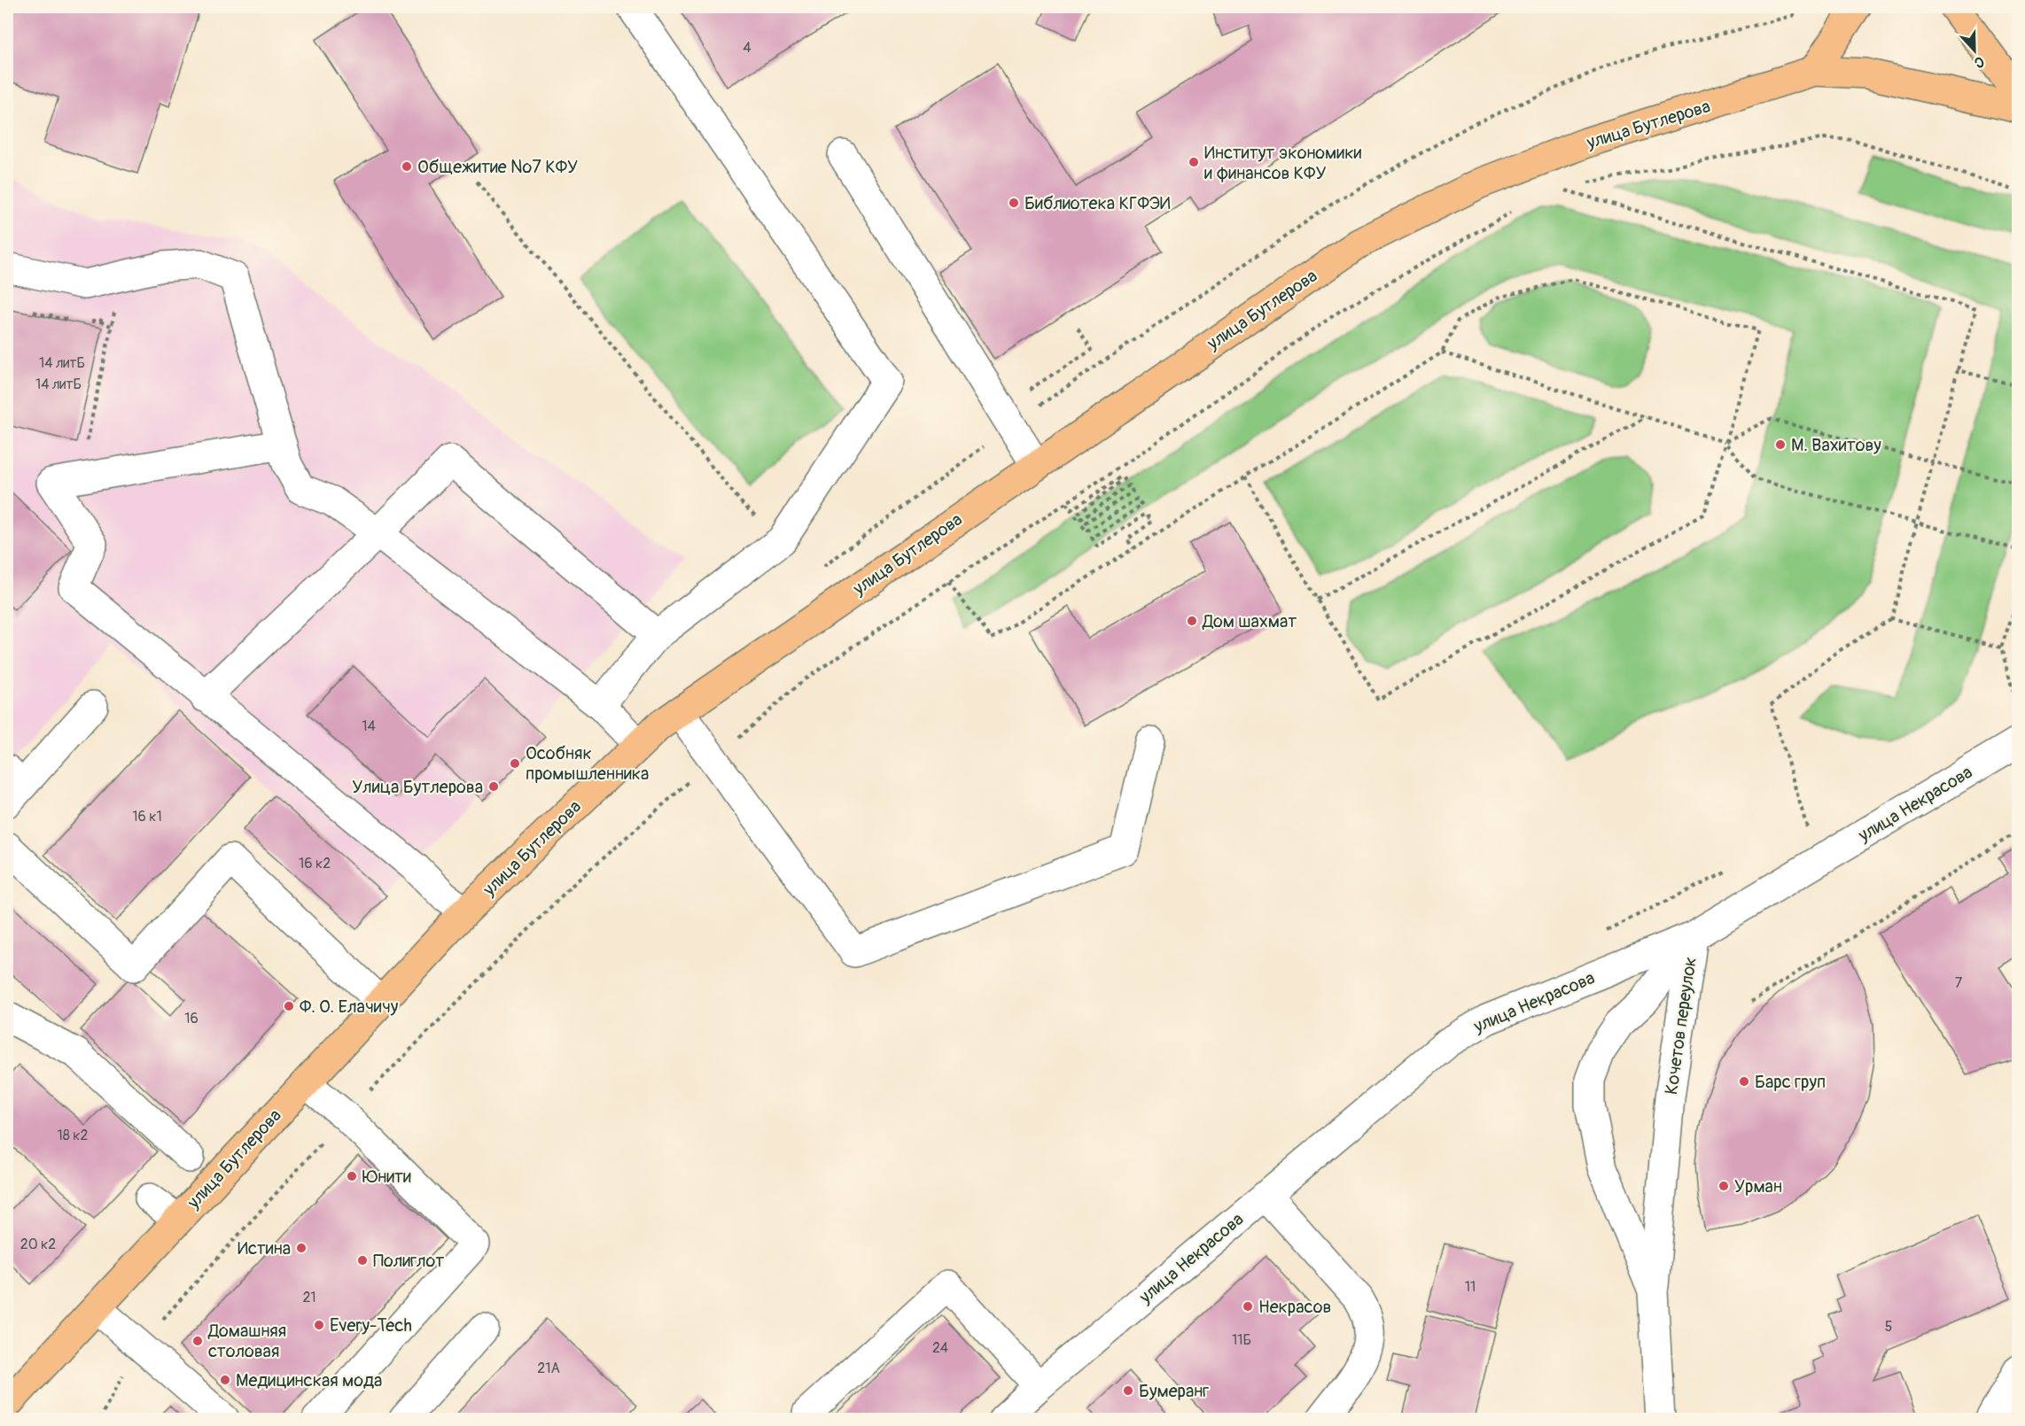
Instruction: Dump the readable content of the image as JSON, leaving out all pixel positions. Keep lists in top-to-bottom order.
{
  "streets": {
    "main road": ["улица Бутлерова"],
    "street": ["улица Некрасова", "Кочетов переулок"]
  },
  "crossings": [
    ["улица Некрасова", "Кочетов переулок"]
  ],
  "places": [
    "Институт экономики и финансов КФУ",
    "Общежитие №7 КФУ",
    "Библиотека КГФЭИ",
    "М. Вахитову",
    "Дом шахмат",
    "Особняк промышленника",
    "Улица Бутлерова",
    "Ф. О. Елачичу",
    "Барс груп",
    "Юнити",
    "Урман",
    "Истина",
    "Полиглот",
    "Некрасов",
    "Every-Tech",
    "Домашняя столовая",
    "Медицинская мода",
    "Бумеранг"
  ],
  "house_numbers": [
    "4",
    "14 литБ",
    "14 литБ",
    "14",
    "16 к1",
    "16 к2",
    "7",
    "16",
    "18 к2",
    "20 к2",
    "11",
    "21",
    "5",
    "11Б",
    "24",
    "21А"
  ],
  "north": "bottom"
}
